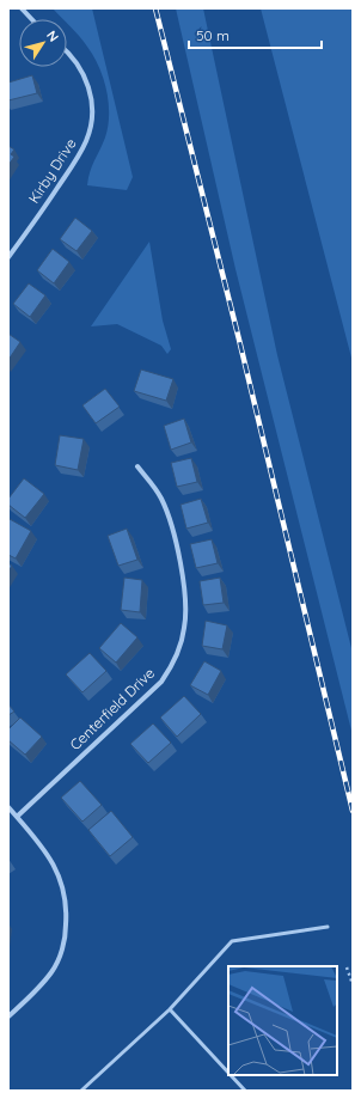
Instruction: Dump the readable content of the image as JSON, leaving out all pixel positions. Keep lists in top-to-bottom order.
{
  "streets": {
    "street": ["Kirby Drive", "Centerfield Drive"]
  },
  "scale_bar": "50 m",
  "north": "top right"
}
